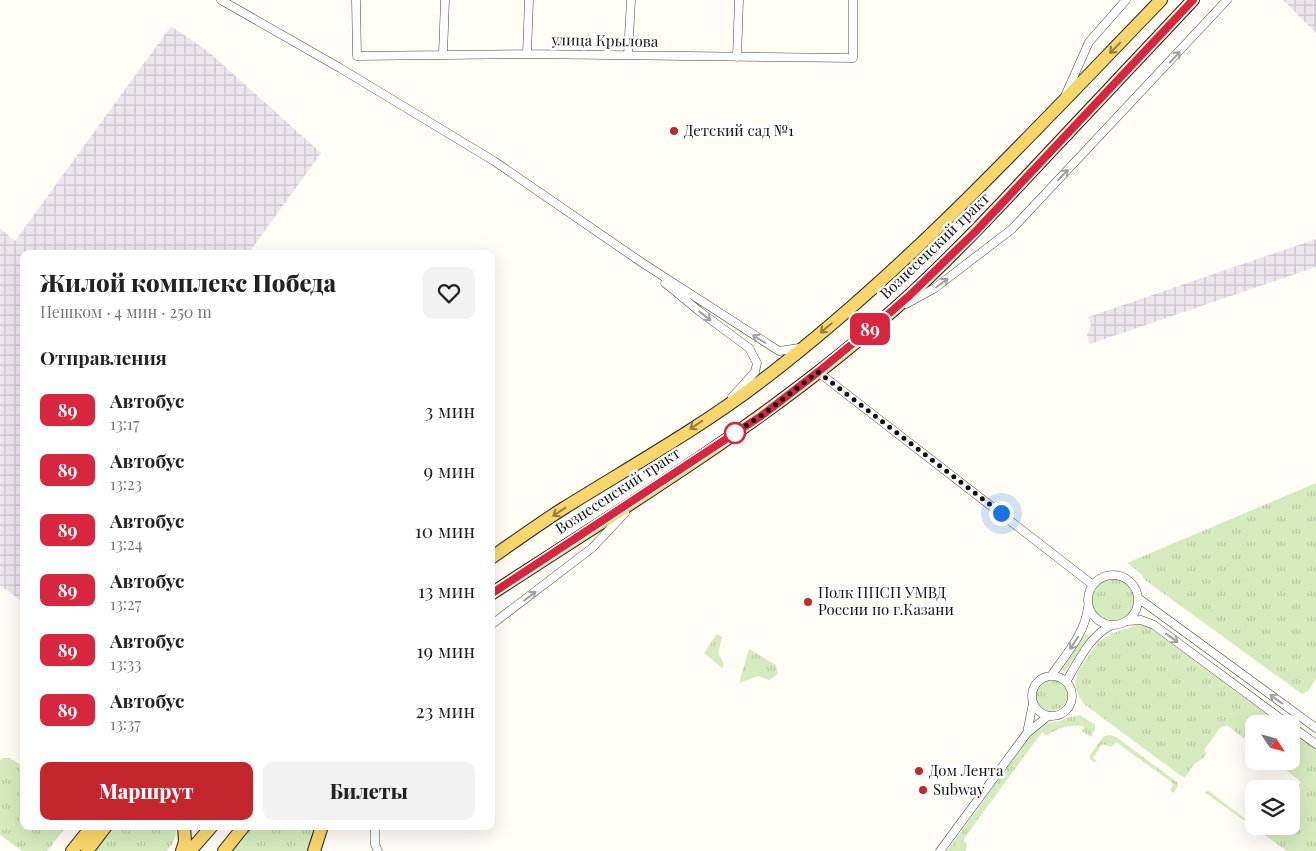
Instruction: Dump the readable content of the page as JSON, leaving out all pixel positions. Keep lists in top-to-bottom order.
{
  "streets": {
    "main road": ["Вознесенский тракт"],
    "street": ["улица Крылова"]
  },
  "places": [
    "Детский сад №1",
    "Полк ППСП УМВД России по г.Казани",
    "Дом Лента",
    "Subway"
  ],
  "lines": ["bus line 89"],
  "north": "bottom right",
  "page": {
    "on_map": "89",
    "heading": [
      ["Жилой комплекс Победа", "Пешком · 4 мин · 250 m"],
      "Отправления"
    ],
    "list": [
      {
        "mark": "89",
        "name": "Автобус",
        "note": "13:17",
        "value": "3 мин"
      },
      {
        "mark": "89",
        "name": "Автобус",
        "note": "13:23",
        "value": "9 мин"
      },
      {
        "mark": "89",
        "name": "Автобус",
        "note": "13:24",
        "value": "10 мин"
      },
      {
        "mark": "89",
        "name": "Автобус",
        "note": "13:27",
        "value": "13 мин"
      },
      {
        "mark": "89",
        "name": "Автобус",
        "note": "13:33",
        "value": "19 мин"
      },
      {
        "mark": "89",
        "name": "Автобус",
        "note": "13:37",
        "value": "23 мин"
      }
    ],
    "buttons": ["Маршрут", "Билеты"]
  }
}
